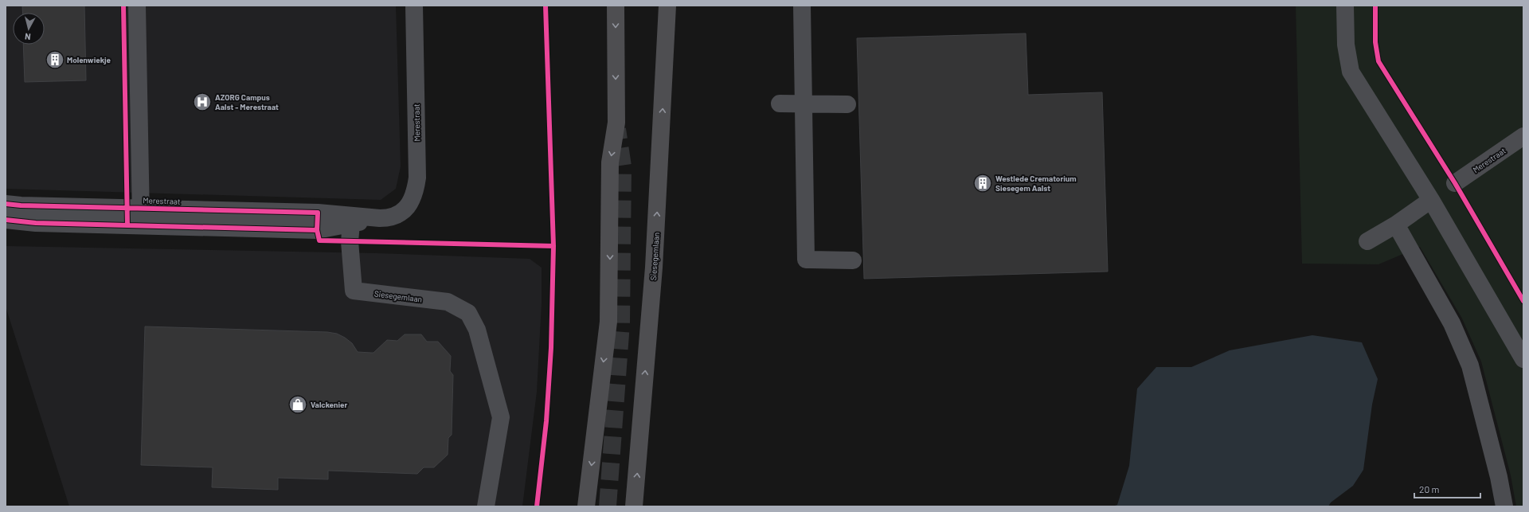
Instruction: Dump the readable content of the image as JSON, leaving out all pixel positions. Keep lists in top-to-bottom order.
{
  "streets": {
    "highway": ["Siesegemlaan"],
    "street": ["Merestraat"]
  },
  "crossings": [
    ["Merestraat", "Siesegemlaan"]
  ],
  "places": {
    "building": ["Molenwiekje", "Westlede Crematorium Siesegem Aalst"],
    "hospital": ["AZORG Campus Aalst - Merestraat"],
    "shop": ["Valckenier"]
  },
  "scale_bar": "20 m",
  "north": "bottom"
}
